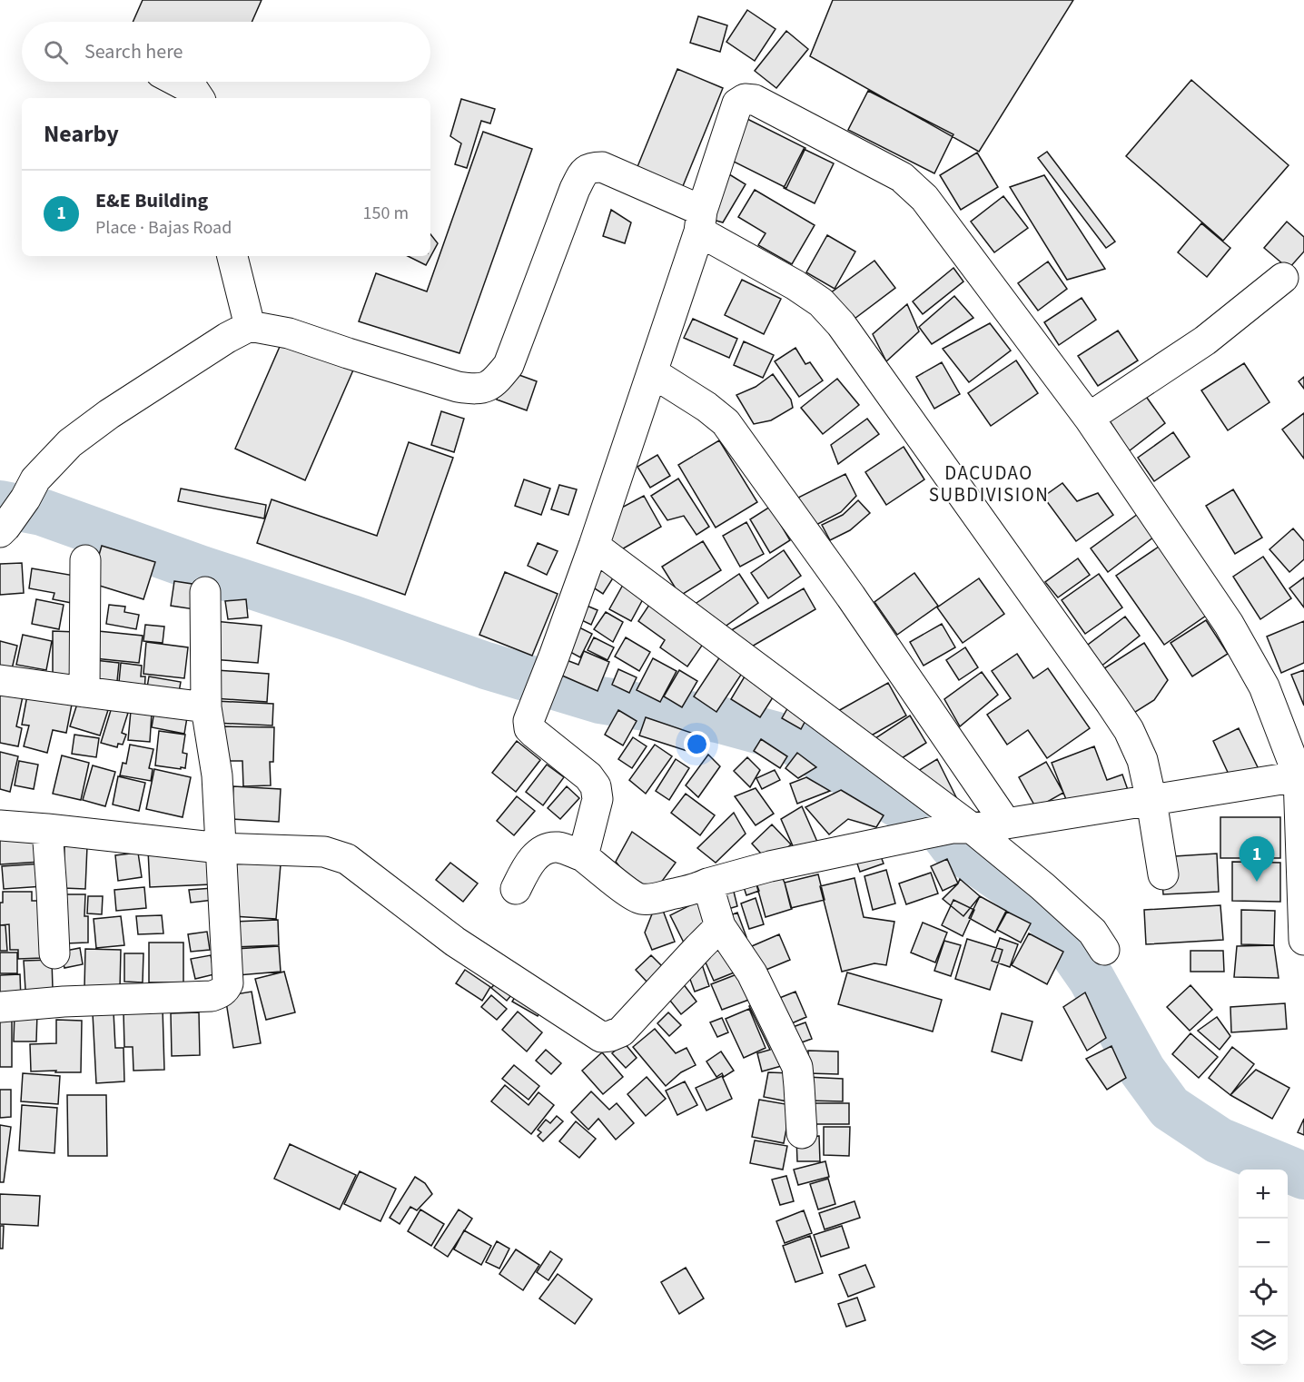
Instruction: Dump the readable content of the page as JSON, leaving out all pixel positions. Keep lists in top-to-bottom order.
{
  "districts": ["DACUDAO SUBDIVISION"],
  "page": {
    "search": "Search here",
    "heading": "Nearby",
    "list": [
      {
        "mark": "1",
        "name": "E&E Building",
        "note": "Place · Bajas Road",
        "value": "150 m"
      }
    ],
    "pins": "1",
    "map_buttons": ["+", "−"]
  }
}
